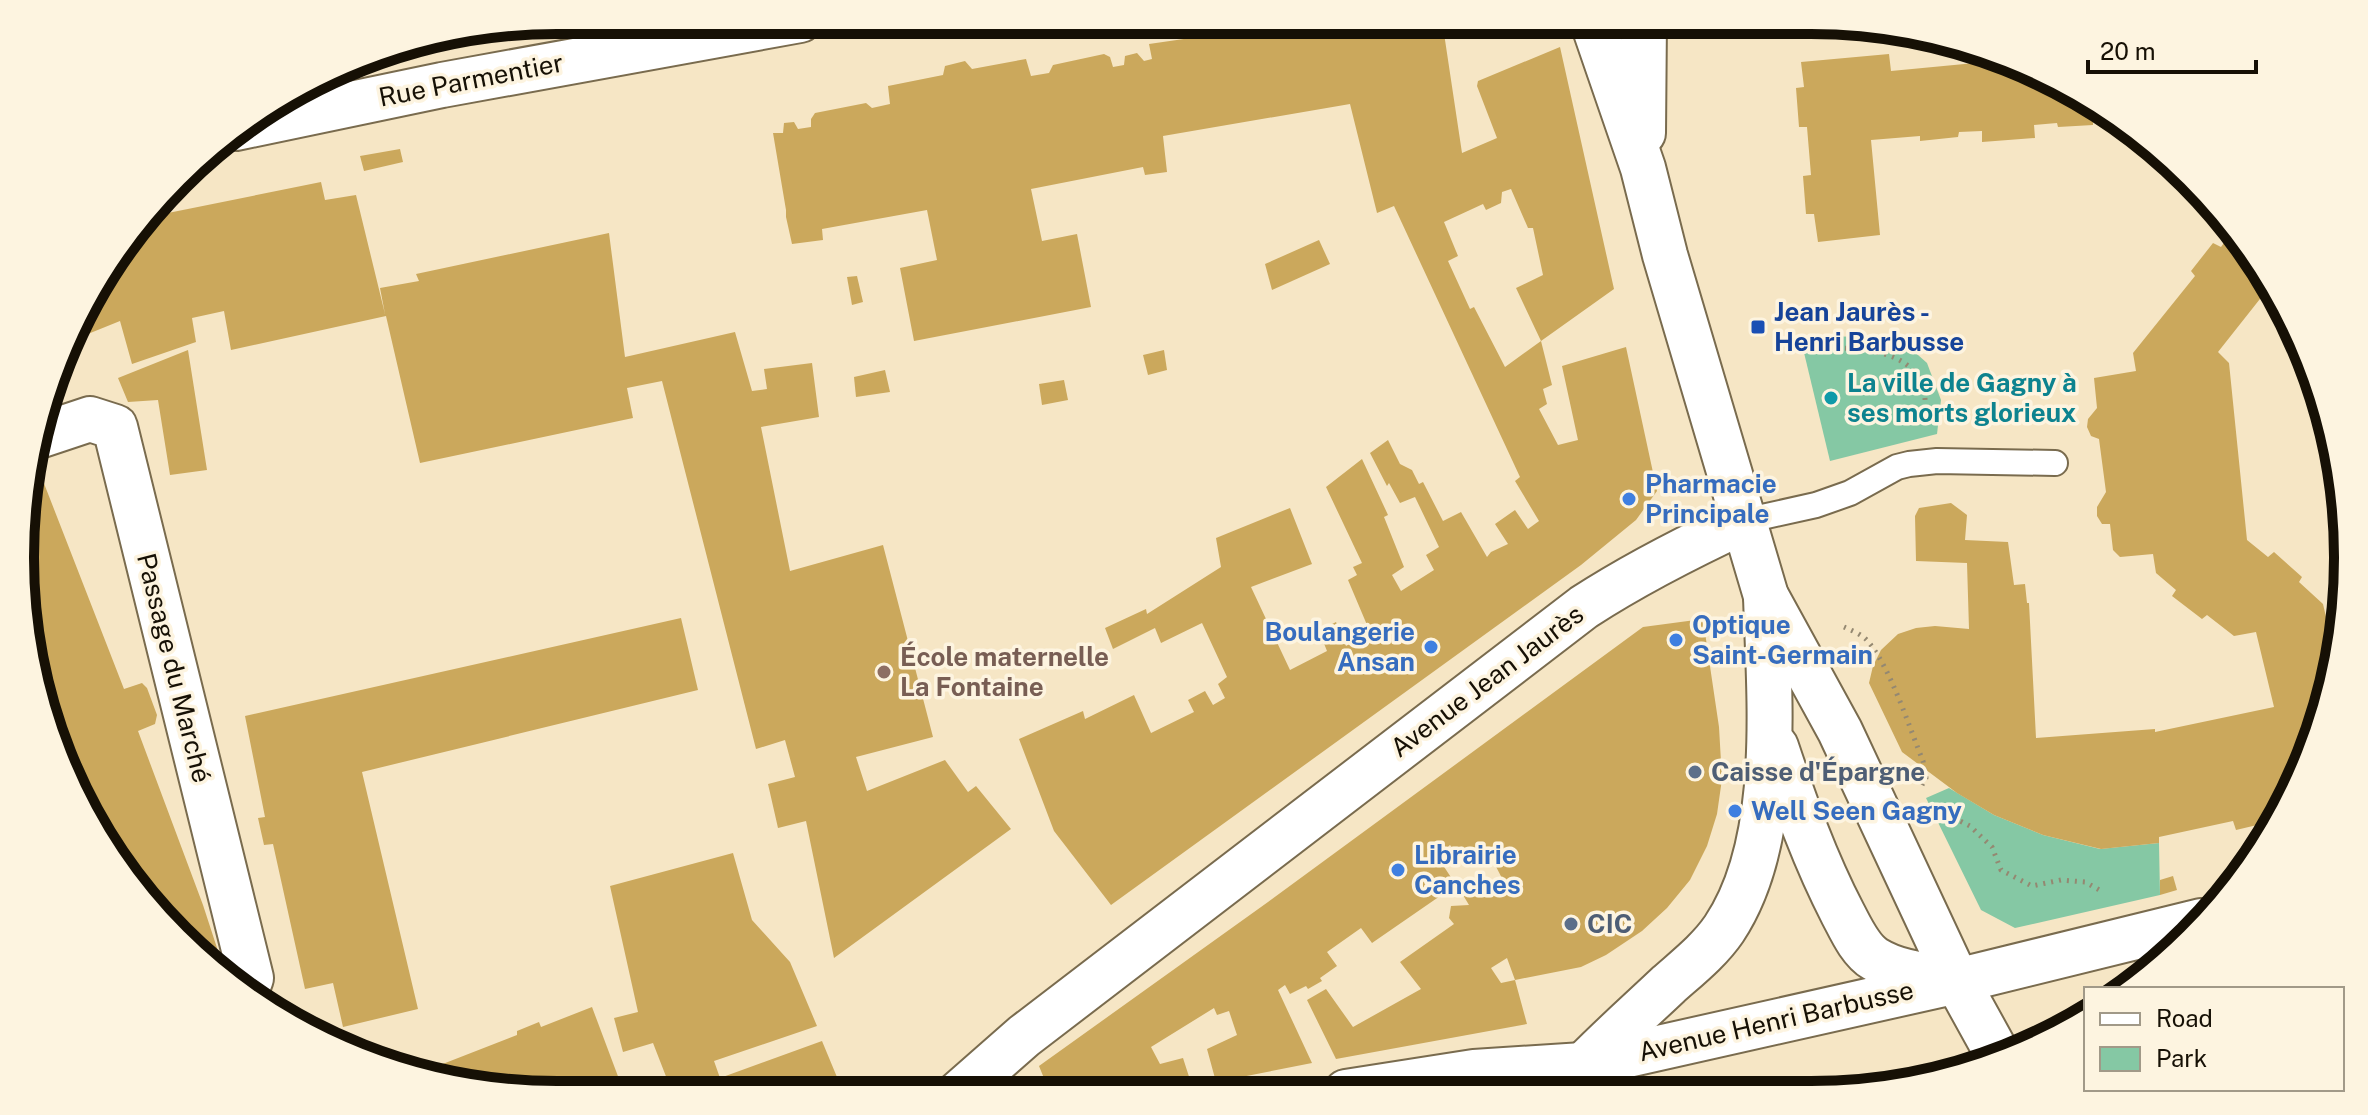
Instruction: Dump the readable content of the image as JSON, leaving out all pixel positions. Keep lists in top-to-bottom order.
{
  "streets": {
    "street": [
      "Rue Parmentier",
      "Passage du Marché",
      "Avenue Jean Jaurès",
      "Avenue Henri Barbusse"
    ]
  },
  "places": {
    "transit": ["Jean Jaurès - Henri Barbusse"],
    "other": [
      "La ville de Gagny à ses morts glorieux",
      "Pharmacie Principale",
      "Optique Saint-Germain",
      "Boulangerie Ansan",
      "École maternelle La Fontaine",
      "Caisse d'Épargne",
      "Well Seen Gagny",
      "Librairie Canches",
      "CIC"
    ]
  },
  "legend": ["Road", "Park"],
  "scale_bar": "20 m"
}
